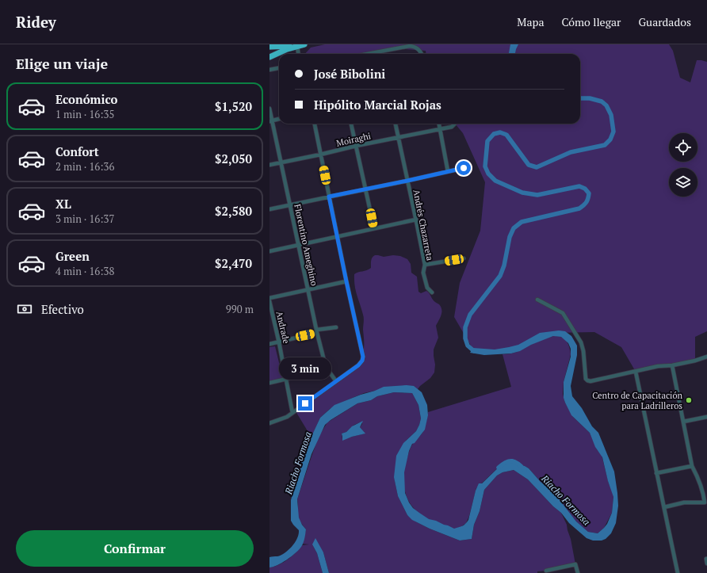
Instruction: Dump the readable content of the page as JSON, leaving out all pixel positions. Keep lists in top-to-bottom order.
{
  "streets": {
    "street": [
      "Moiraghi",
      "Andrés Chazarreta",
      "Florentino Ameghino",
      "Andrade"
    ]
  },
  "crossings": [
    ["Moiraghi", "Andrés Chazarreta"],
    ["Moiraghi", "Florentino Ameghino"]
  ],
  "water": ["Riacho Formosa"],
  "places": ["Centro de Capacitación para Ladrilleros"],
  "page": {
    "header": "Ridey",
    "nav": ["Mapa", "Cómo llegar", "Guardados"],
    "heading": "Elige un viaje",
    "banner": ["José Bibolini", "Hipólito Marcial Rojas"],
    "list": [
      {
        "name": "Económico",
        "note": "1 min · 16:35",
        "value": "$1,520"
      },
      {
        "name": "Confort",
        "note": "2 min · 16:36",
        "value": "$2,050"
      },
      {
        "name": "XL",
        "note": "3 min · 16:37",
        "value": "$2,580"
      },
      {
        "name": "Green",
        "note": "4 min · 16:38",
        "value": "$2,470"
      }
    ],
    "pay": ["Efectivo", "990 m"],
    "bubble": "3 min",
    "buttons": "Confirmar"
  }
}
